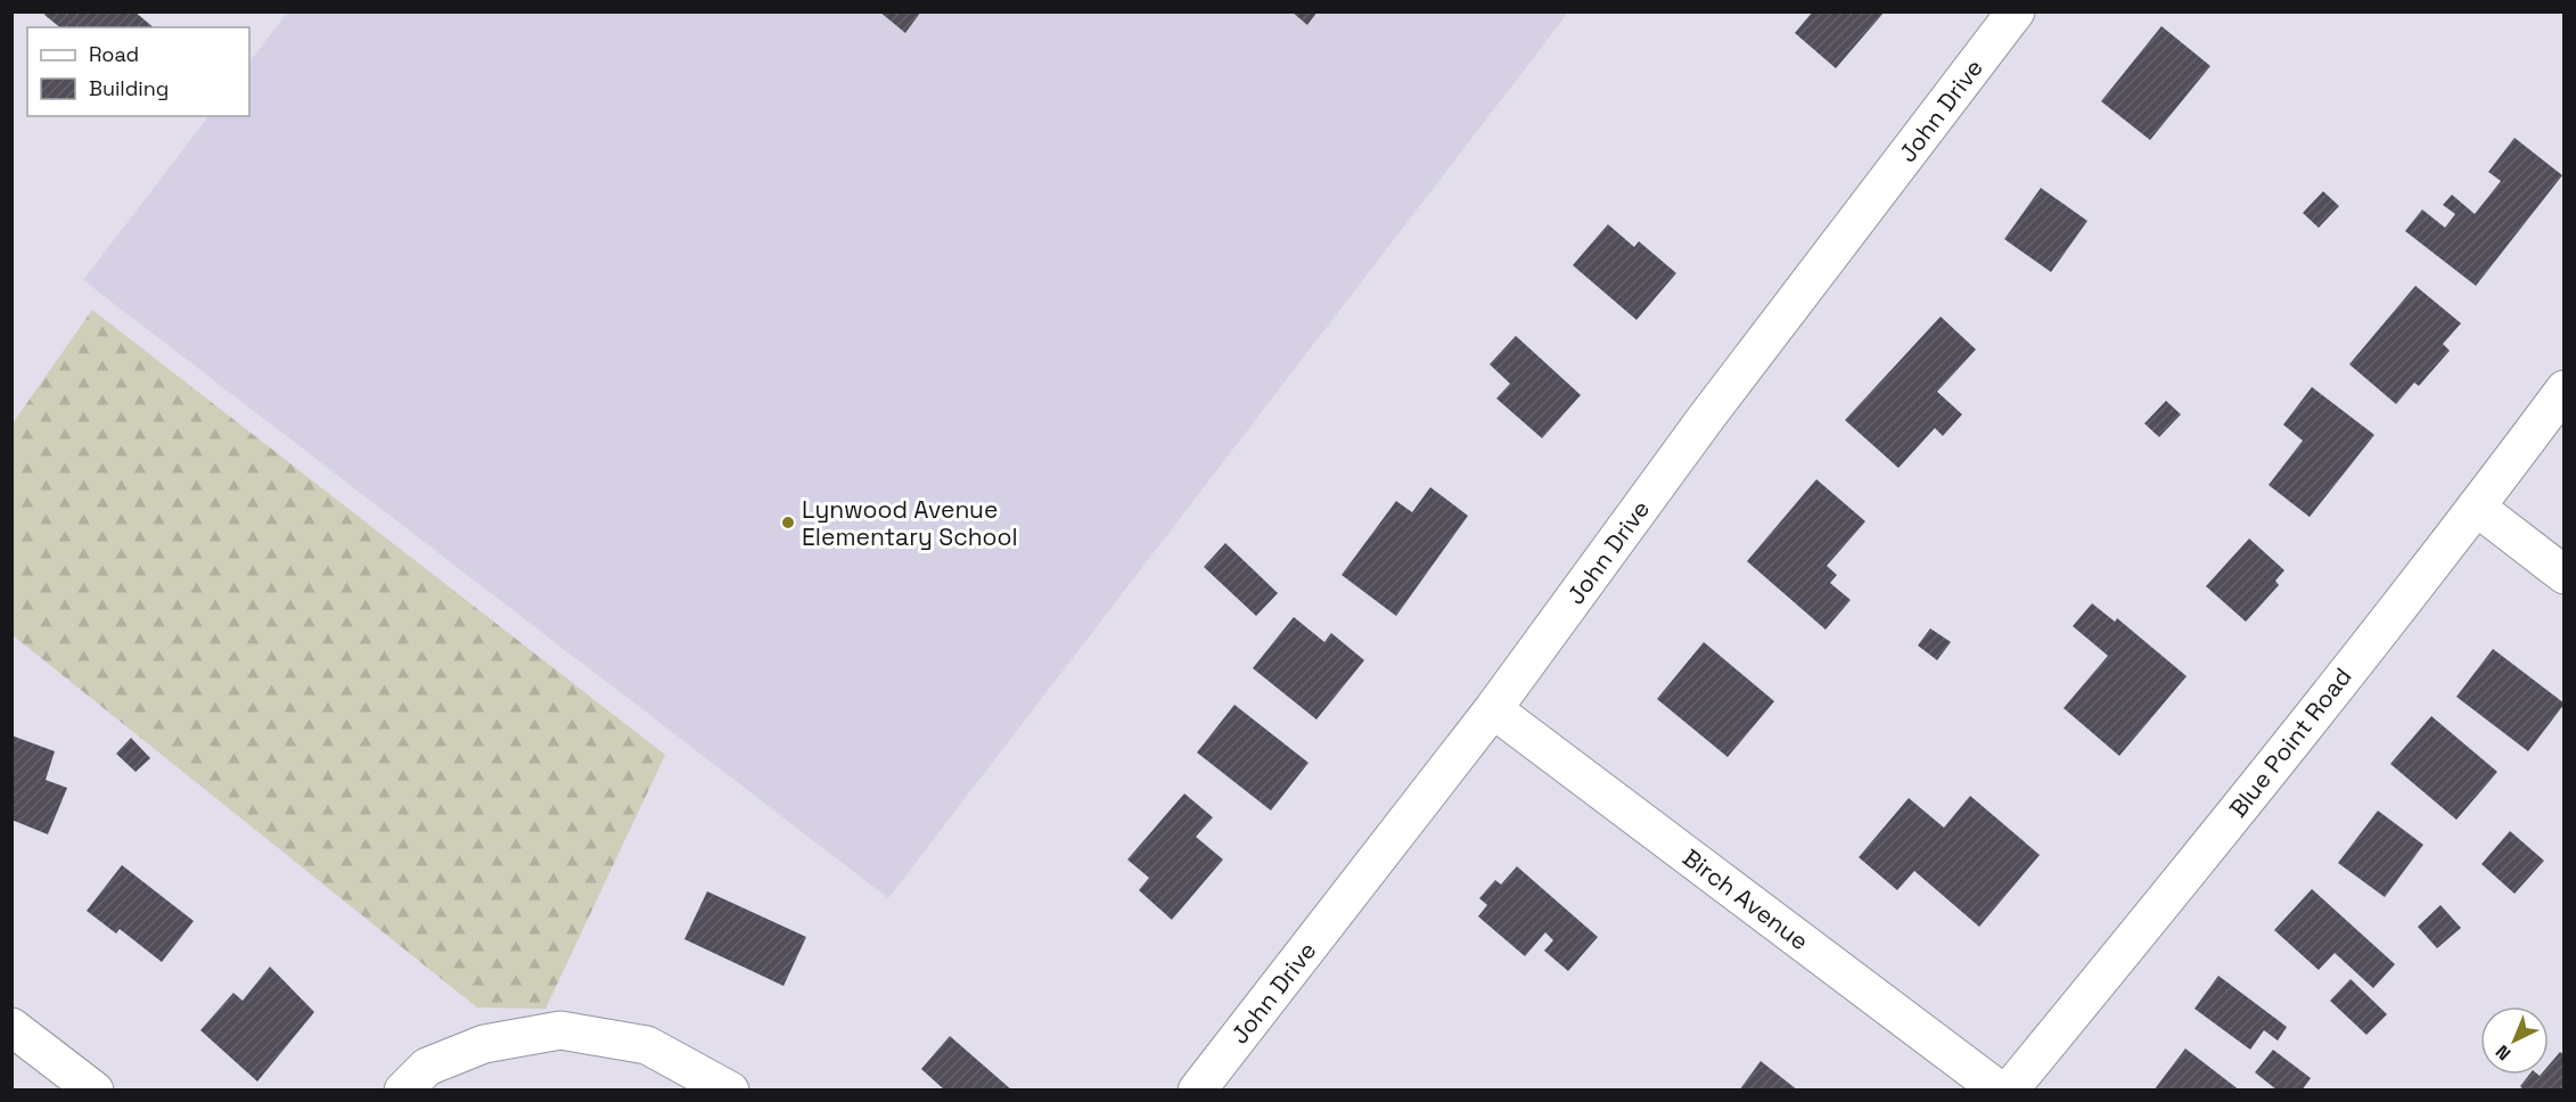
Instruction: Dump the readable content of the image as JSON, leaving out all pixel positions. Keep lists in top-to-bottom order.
{
  "streets": {
    "street": ["John Drive", "Blue Point Road", "Birch Avenue"]
  },
  "crossings": [
    ["John Drive", "Birch Avenue"]
  ],
  "places": ["Lynwood Avenue Elementary School"],
  "legend": ["Road", "Building"],
  "north": "bottom left"
}
